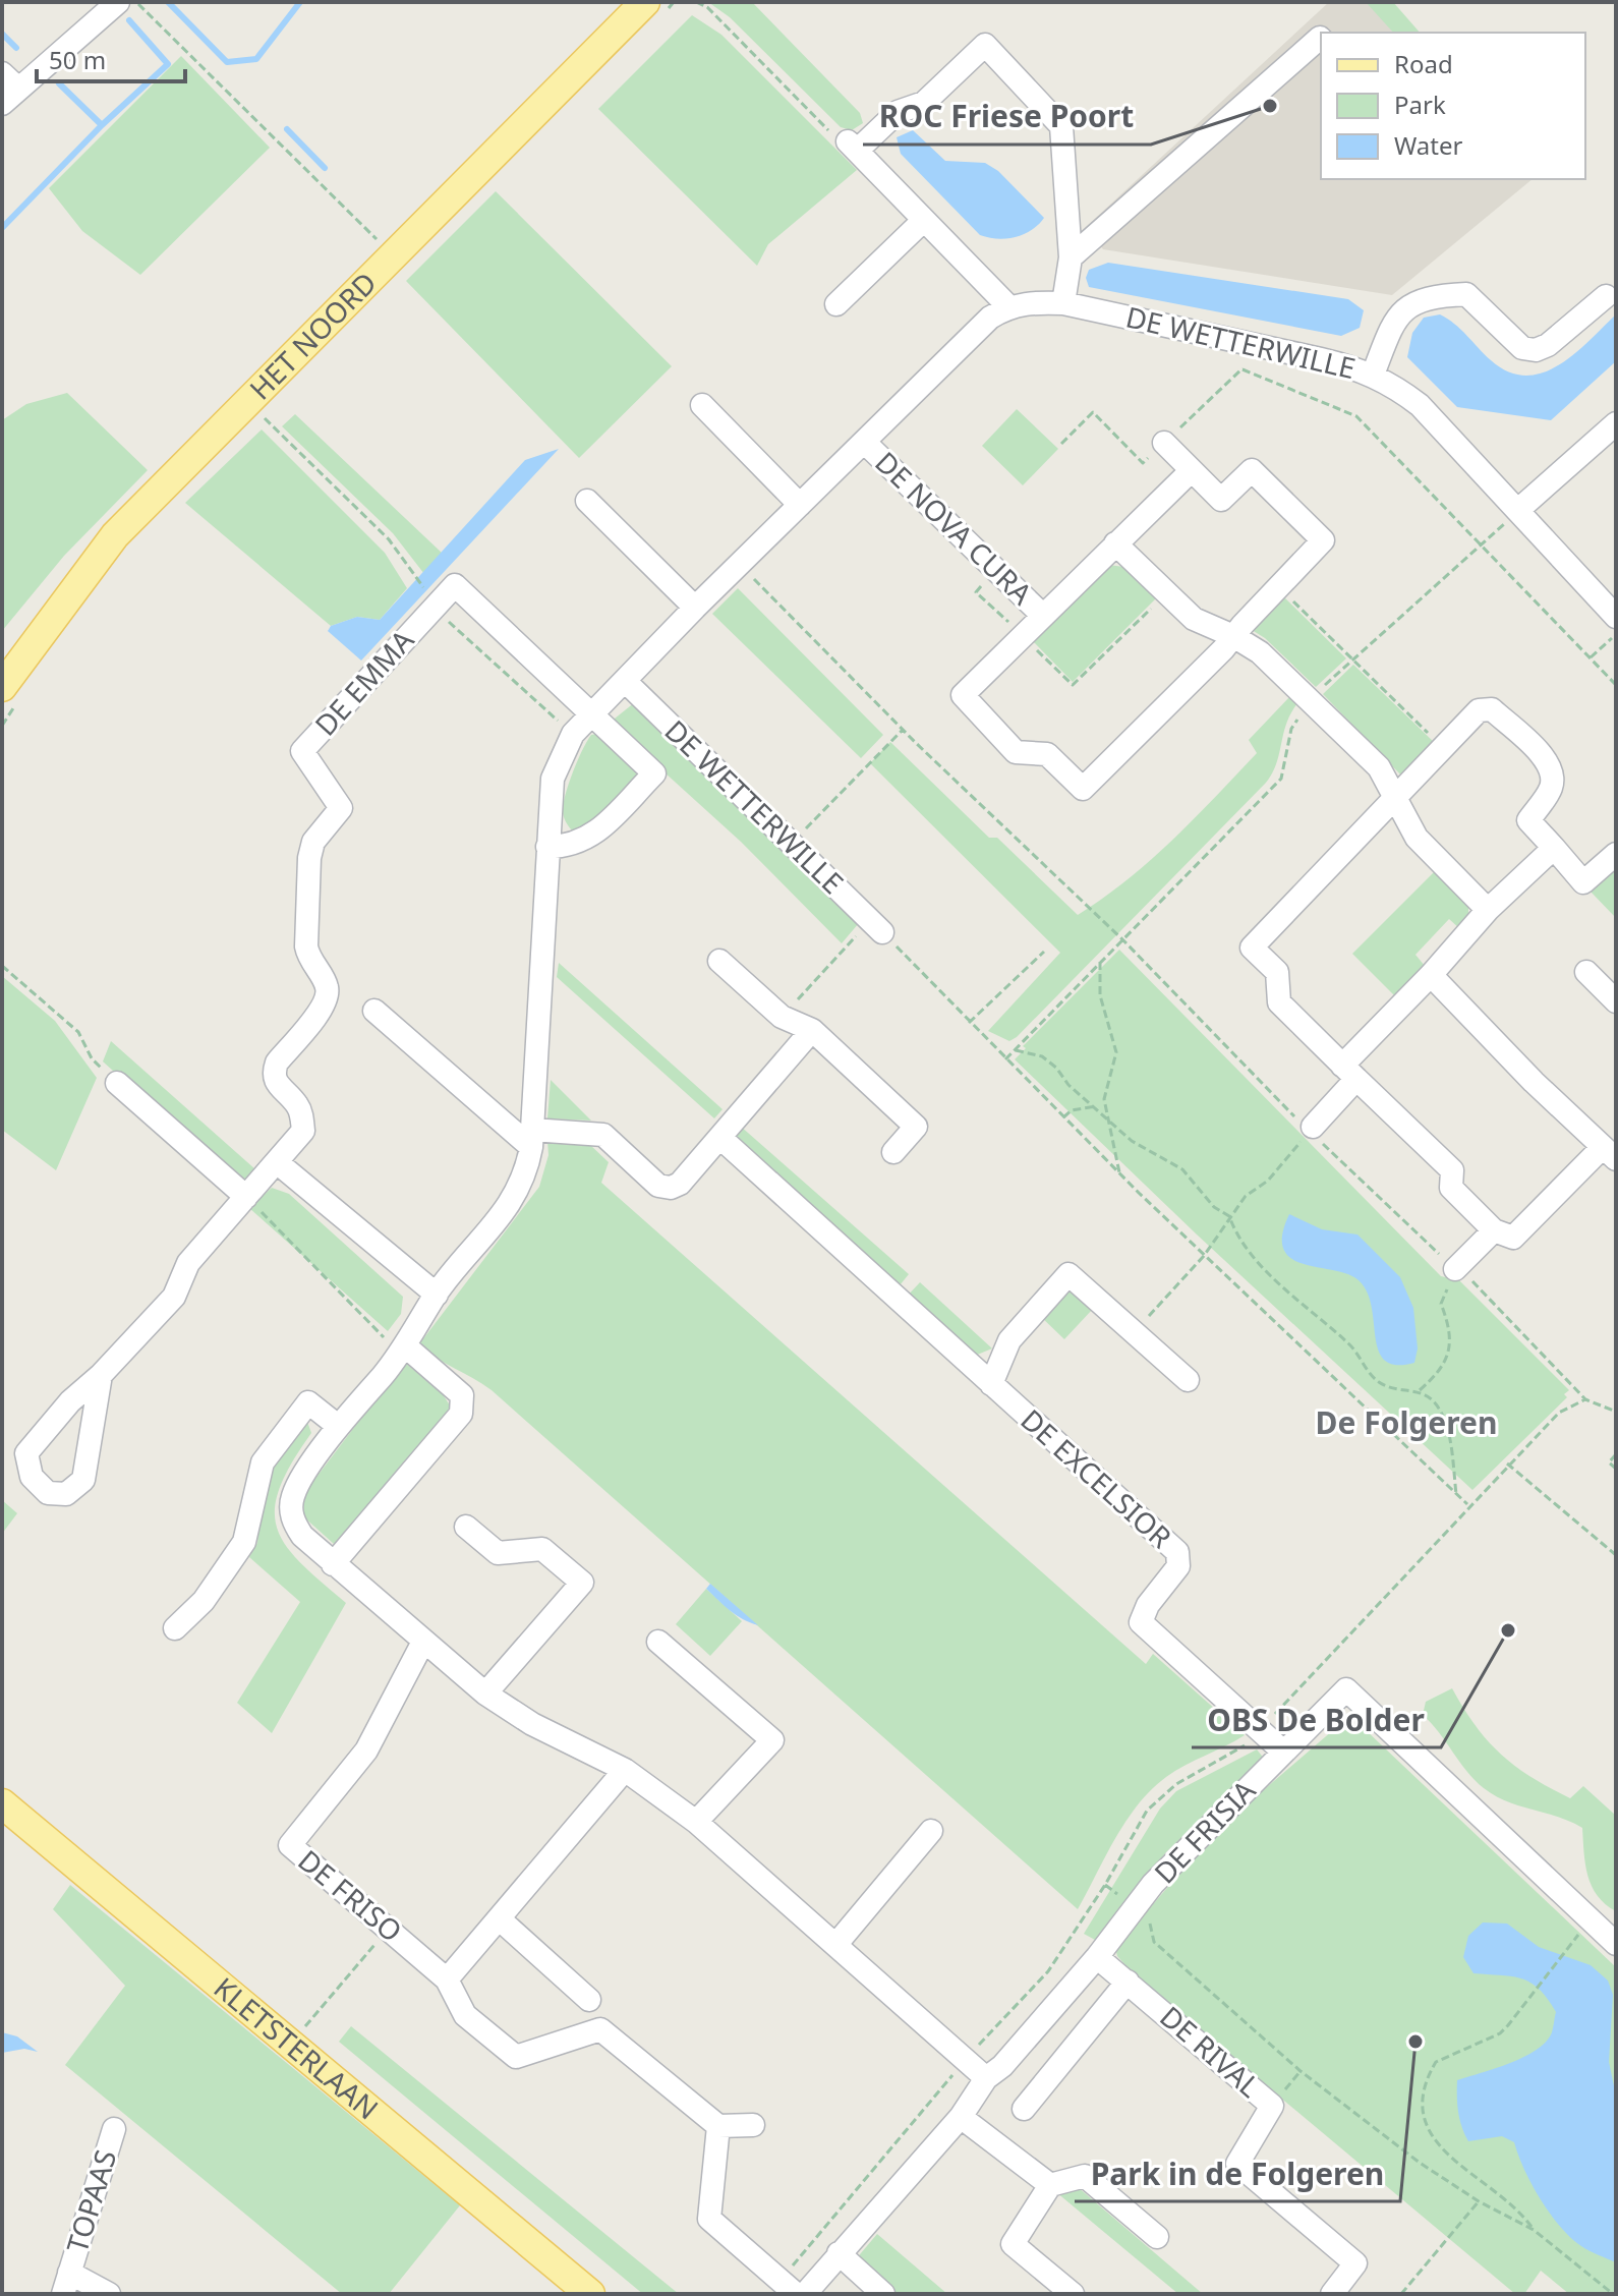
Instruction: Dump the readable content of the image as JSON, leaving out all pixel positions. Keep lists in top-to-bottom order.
{
  "streets": {
    "main road": ["HET NOORD", "KLETSTERLAAN"],
    "street": [
      "DE WETTERWILLE",
      "DE NOVA CURA",
      "DE EMMA",
      "DE EXCELSIOR",
      "DE FRISIA",
      "DE FRISO",
      "DE RIVAL",
      "TOPAAS"
    ]
  },
  "crossings": [
    ["DE WETTERWILLE", "DE EMMA"],
    ["DE EXCELSIOR", "DE FRISIA"],
    ["DE FRISIA", "DE RIVAL"]
  ],
  "districts": ["De Folgeren"],
  "places": ["ROC Friese Poort", "OBS De Bolder", "Park in de Folgeren"],
  "legend": ["Road", "Park", "Water"],
  "scale_bar": "50 m"
}
